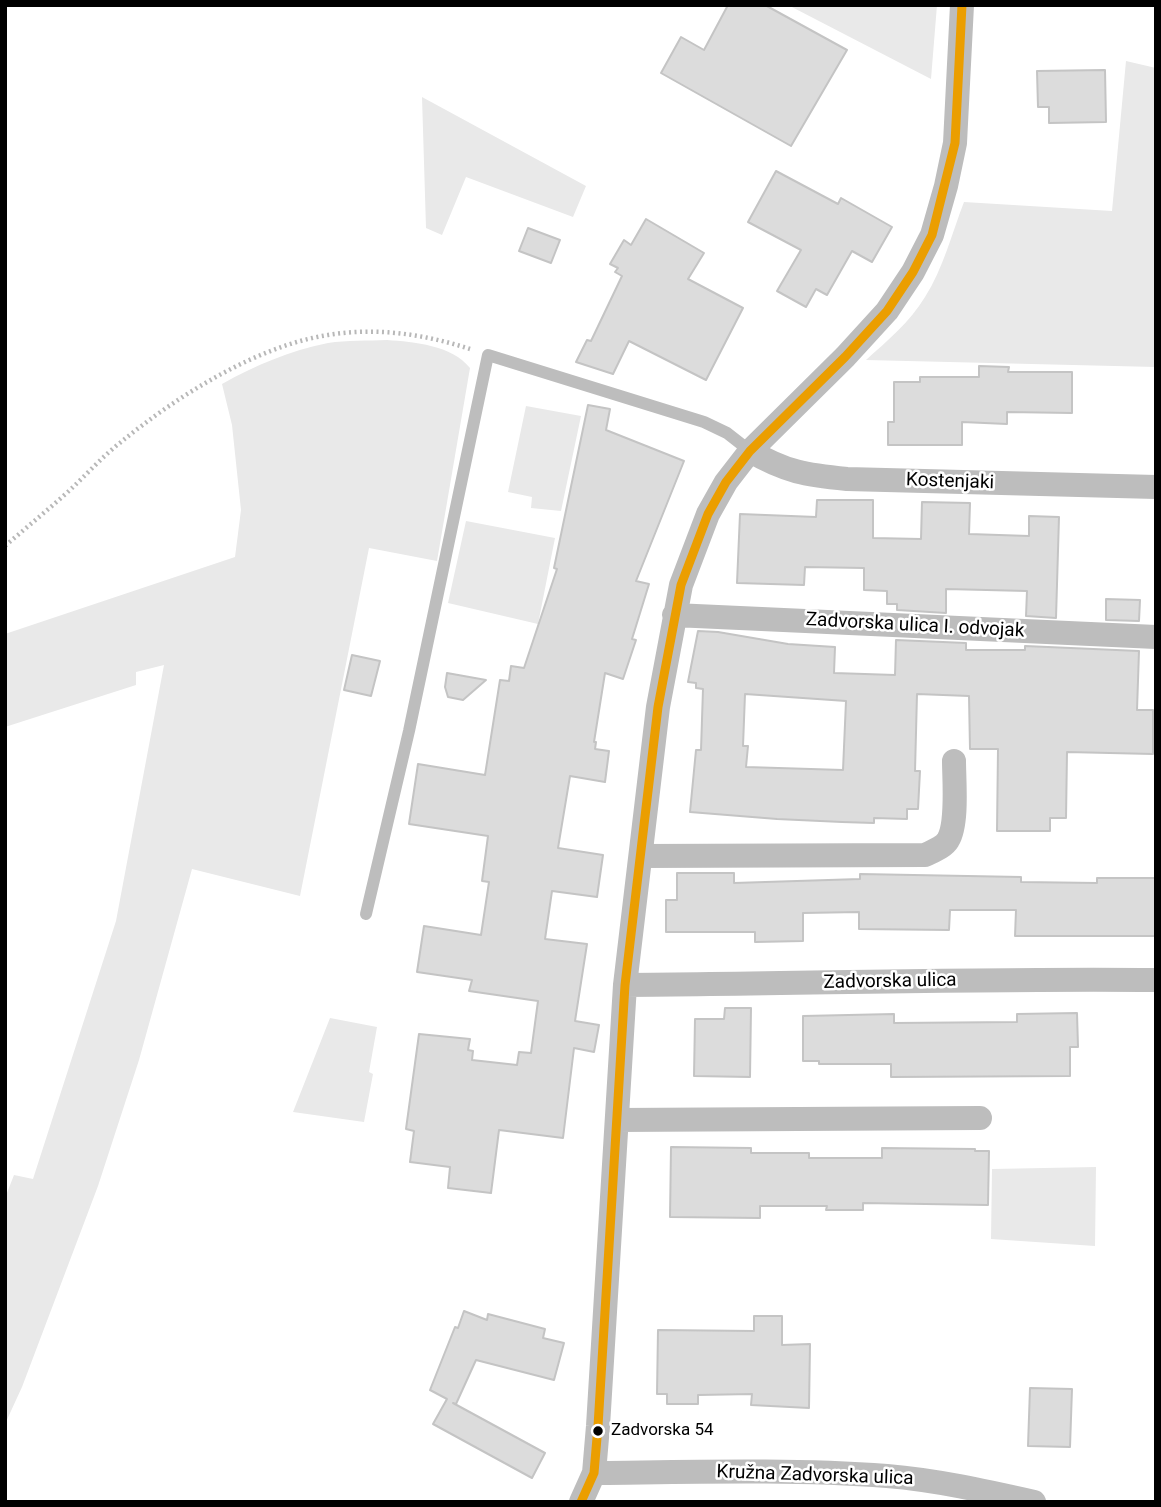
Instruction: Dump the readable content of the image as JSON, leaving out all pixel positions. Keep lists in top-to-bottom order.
{
  "streets": {
    "street": [
      "Kostenjaki",
      "Zadvorska ulica I. odvojak",
      "Zadvorska ulica",
      "Kružna Zadvorska ulica"
    ]
  },
  "places": ["Zadvorska 54"]
}
